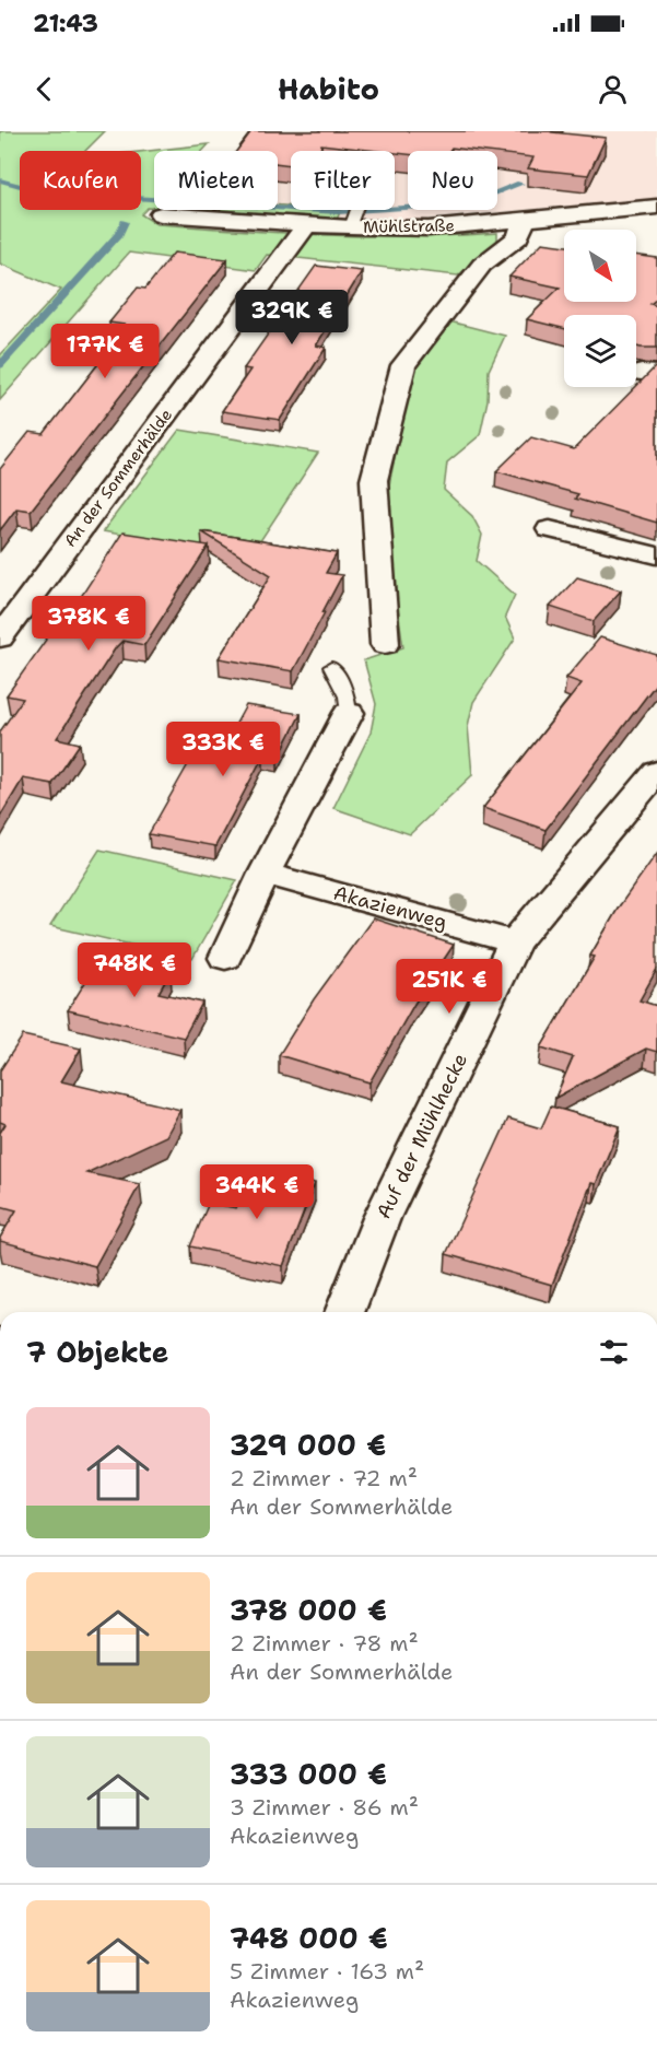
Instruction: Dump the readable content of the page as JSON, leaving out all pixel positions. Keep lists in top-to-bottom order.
{
  "streets": {
    "street": [
      "Mühlstraße",
      "An der Sommerhälde",
      "Akazienweg",
      "Auf der Mühlhecke"
    ]
  },
  "crossings": [
    ["Mühlstraße", "An der Sommerhälde"],
    ["Akazienweg", "Auf der Mühlhecke"]
  ],
  "north": "bottom right",
  "page": {
    "status": "21:43",
    "header": "Habito",
    "chip": [
      "Kaufen",
      "Mieten",
      "Filter",
      "Neu"
    ],
    "price": [
      "329K €",
      "177K €",
      "378K €",
      "333K €",
      "748K €",
      "251K €",
      "344K €"
    ],
    "heading": "7 Objekte",
    "list": [
      {
        "name": "329 000 €",
        "note": "2 Zimmer · 72 m² · An der Sommerhälde"
      },
      {
        "name": "378 000 €",
        "note": "2 Zimmer · 78 m² · An der Sommerhälde"
      },
      {
        "name": "333 000 €",
        "note": "3 Zimmer · 86 m² · Akazienweg"
      },
      {
        "name": "748 000 €",
        "note": "5 Zimmer · 163 m² · Akazienweg"
      }
    ]
  }
}
